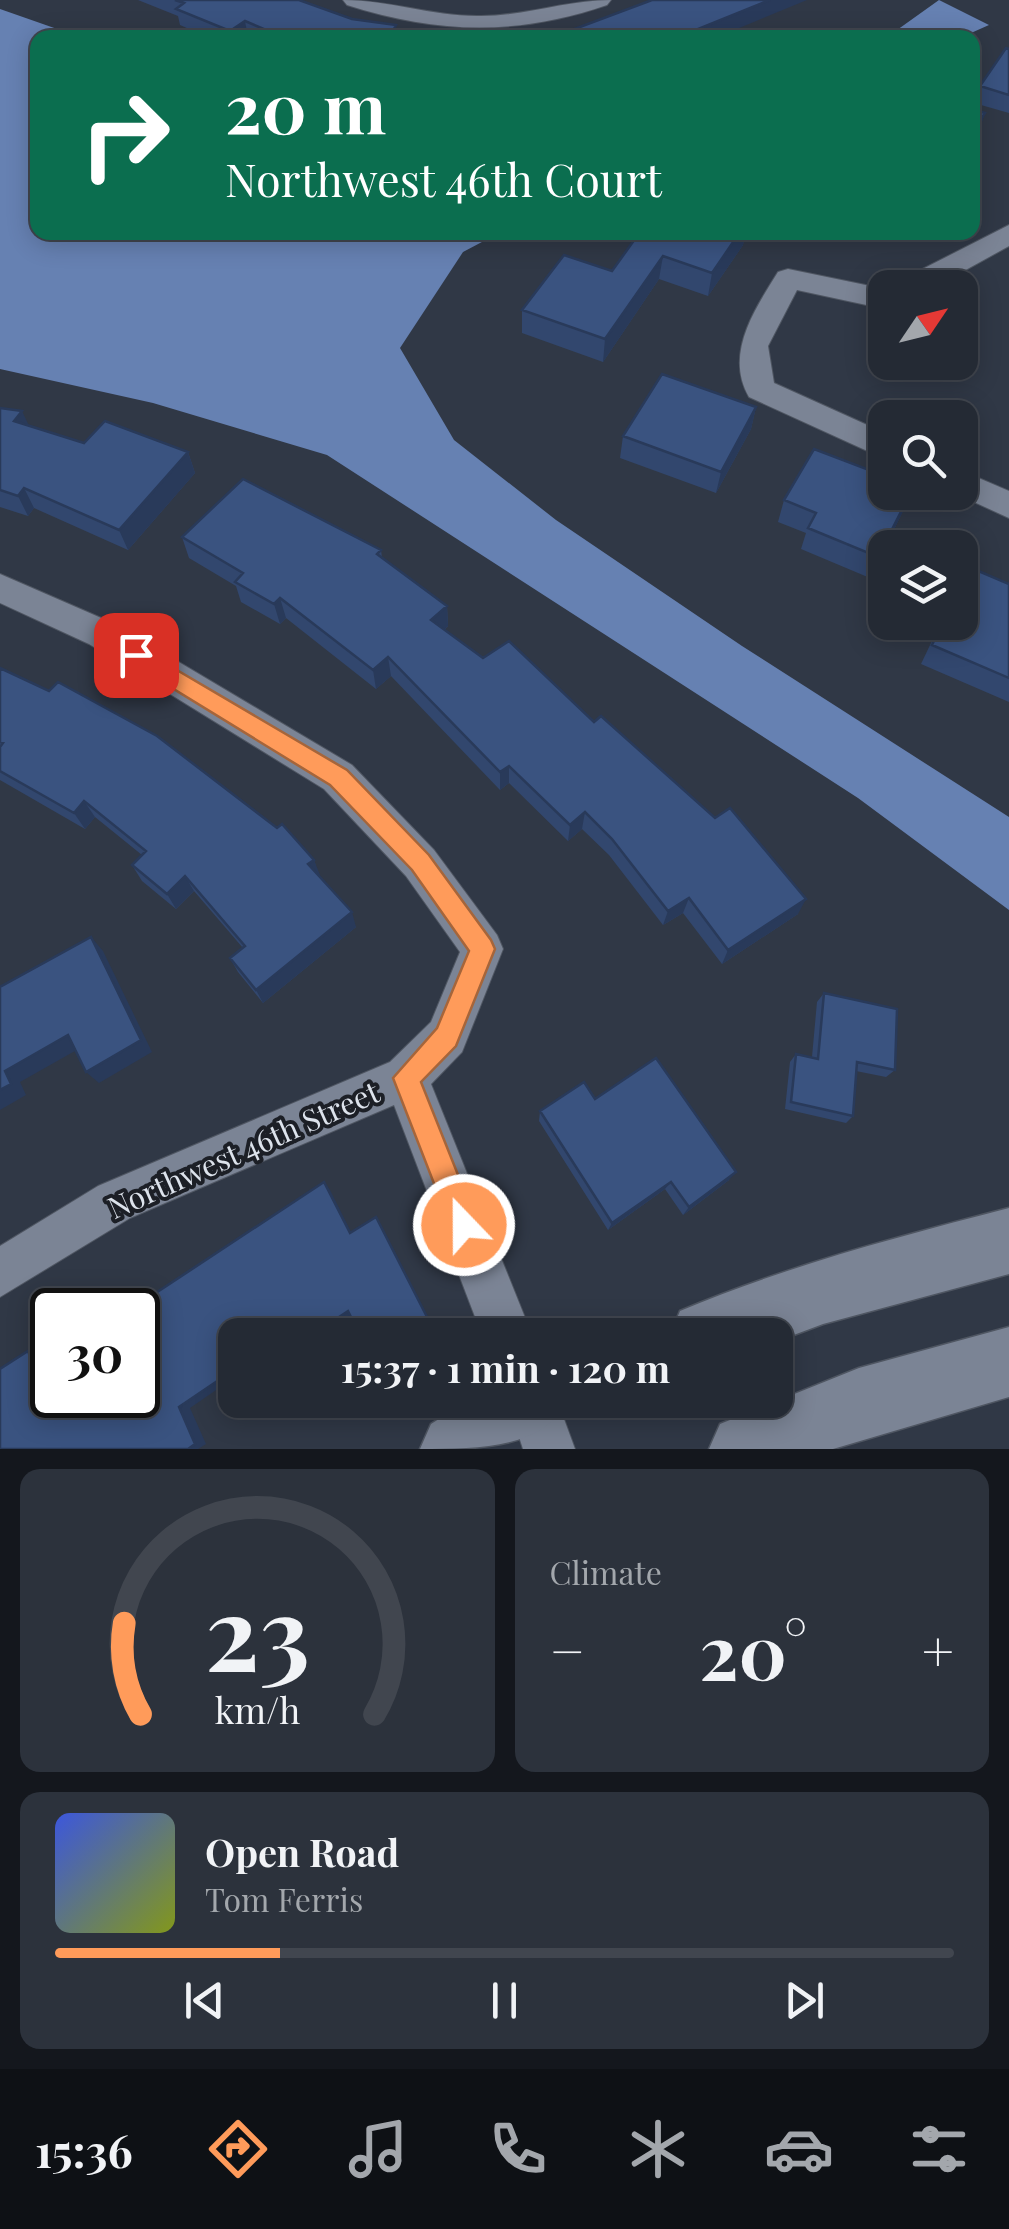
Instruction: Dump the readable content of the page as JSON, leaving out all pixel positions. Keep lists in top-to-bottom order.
{
  "streets": {
    "street": ["Northwest 46th Street"]
  },
  "north": "top right",
  "page": {
    "turn": ["20 m", "Northwest 46th Court"],
    "limit": "30",
    "trip": "15:37 · 1 min · 120 m",
    "tile": "Climate",
    "heat": ["−", "20°", "+"],
    "song": ["Open Road", "Tom Ferris"],
    "tabs": "15:36",
    "gauge": ["23", "km/h"]
  }
}
